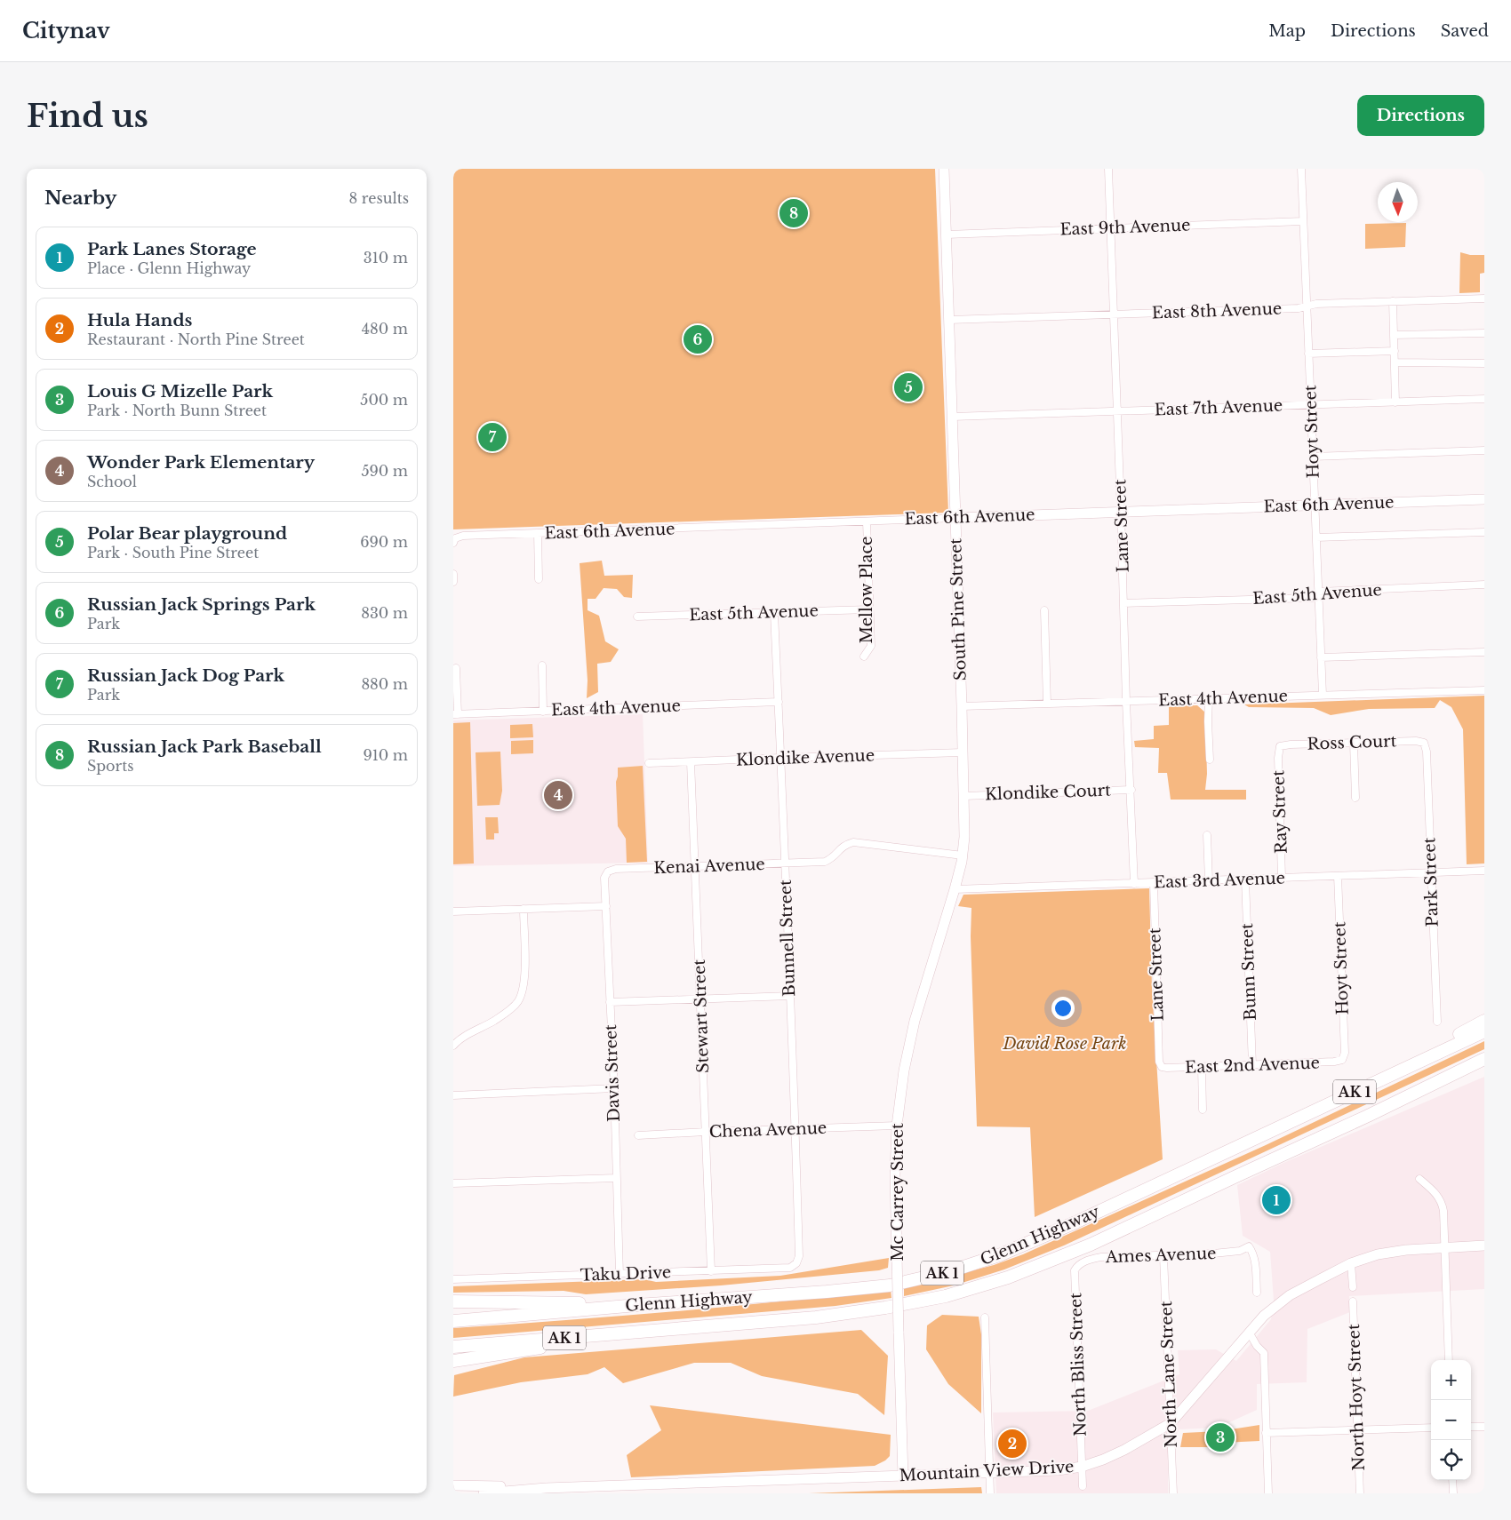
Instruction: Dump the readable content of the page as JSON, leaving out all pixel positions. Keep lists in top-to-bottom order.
{
  "streets": {
    "highway": ["AK 1", "Glenn Highway"],
    "street": [
      "East 9th Avenue",
      "East 8th Avenue",
      "East 7th Avenue",
      "Hoyt Street",
      "East 6th Avenue",
      "Lane Street",
      "Mellow Place",
      "East 5th Avenue",
      "South Pine Street",
      "East 4th Avenue",
      "Ross Court",
      "Klondike Avenue",
      "Klondike Court",
      "Ray Street",
      "Kenai Avenue",
      "East 3rd Avenue",
      "Park Street",
      "Bunnell Street",
      "Bunn Street",
      "Stewart Street",
      "East 2nd Avenue",
      "Davis Street",
      "Chena Avenue",
      "Mc Carrey Street",
      "Ames Avenue",
      "Taku Drive",
      "North Bliss Street",
      "North Lane Street",
      "North Hoyt Street",
      "Mountain View Drive"
    ]
  },
  "crossings": [
    ["East 9th Avenue", "Hoyt Street"],
    ["East 9th Avenue", "Lane Street"],
    ["East 9th Avenue", "South Pine Street"],
    ["East 8th Avenue", "Hoyt Street"],
    ["East 8th Avenue", "Lane Street"],
    ["East 8th Avenue", "South Pine Street"],
    ["East 7th Avenue", "Hoyt Street"],
    ["East 7th Avenue", "Lane Street"],
    ["East 7th Avenue", "South Pine Street"],
    ["Hoyt Street", "East 6th Avenue"],
    ["Hoyt Street", "East 5th Avenue"],
    ["Hoyt Street", "East 4th Avenue"],
    ["Hoyt Street", "East 3rd Avenue"],
    ["Hoyt Street", "East 2nd Avenue"],
    ["East 6th Avenue", "Lane Street"],
    ["East 6th Avenue", "Mellow Place"],
    ["East 6th Avenue", "South Pine Street"],
    ["Lane Street", "East 5th Avenue"],
    ["Lane Street", "East 4th Avenue"],
    ["Lane Street", "Klondike Court"],
    ["Lane Street", "East 3rd Avenue"],
    ["Lane Street", "East 2nd Avenue"],
    ["Mellow Place", "East 5th Avenue"],
    ["East 5th Avenue", "Bunnell Street"],
    ["South Pine Street", "East 4th Avenue"],
    ["South Pine Street", "Klondike Avenue"],
    ["South Pine Street", "Klondike Court"],
    ["South Pine Street", "Kenai Avenue"],
    ["South Pine Street", "East 3rd Avenue"],
    ["South Pine Street", "Mc Carrey Street"],
    ["East 4th Avenue", "Bunnell Street"],
    ["Ross Court", "Ray Street"],
    ["Ross Court", "Park Street"],
    ["Klondike Avenue", "Bunnell Street"],
    ["Klondike Avenue", "Stewart Street"],
    ["Ray Street", "East 3rd Avenue"],
    ["Kenai Avenue", "Bunnell Street"],
    ["Kenai Avenue", "Stewart Street"],
    ["Kenai Avenue", "Davis Street"],
    ["East 3rd Avenue", "Park Street"],
    ["East 3rd Avenue", "Bunn Street"],
    ["East 3rd Avenue", "Mc Carrey Street"],
    ["Bunnell Street", "Chena Avenue"],
    ["Bunnell Street", "Taku Drive"],
    ["Bunn Street", "East 2nd Avenue"],
    ["Stewart Street", "Chena Avenue"],
    ["Stewart Street", "Taku Drive"],
    ["Davis Street", "Taku Drive"],
    ["Chena Avenue", "Mc Carrey Street"],
    ["Mc Carrey Street", "Mountain View Drive"],
    ["Ames Avenue", "North Bliss Street"],
    ["Ames Avenue", "North Lane Street"],
    ["North Bliss Street", "Mountain View Drive"],
    ["North Lane Street", "Mountain View Drive"]
  ],
  "parks": ["David Rose Park"],
  "north": "bottom",
  "page": {
    "header": "Citynav",
    "nav": ["Map", "Directions", "Saved"],
    "buttons": "Directions",
    "title": "Find us",
    "heading": ["Nearby", "8 results"],
    "pins": [
      "8",
      "6",
      "5",
      "7",
      "4",
      "1",
      "3",
      "2"
    ],
    "list": [
      {
        "mark": "1",
        "name": "Park Lanes Storage",
        "note": "Place · Glenn Highway",
        "value": "310 m"
      },
      {
        "mark": "2",
        "name": "Hula Hands",
        "note": "Restaurant · North Pine Street",
        "value": "480 m"
      },
      {
        "mark": "3",
        "name": "Louis G Mizelle Park",
        "note": "Park · North Bunn Street",
        "value": "500 m"
      },
      {
        "mark": "4",
        "name": "Wonder Park Elementary",
        "note": "School",
        "value": "590 m"
      },
      {
        "mark": "5",
        "name": "Polar Bear playground",
        "note": "Park · South Pine Street",
        "value": "690 m"
      },
      {
        "mark": "6",
        "name": "Russian Jack Springs Park",
        "note": "Park",
        "value": "830 m"
      },
      {
        "mark": "7",
        "name": "Russian Jack Dog Park",
        "note": "Park",
        "value": "880 m"
      },
      {
        "mark": "8",
        "name": "Russian Jack Park Baseball",
        "note": "Sports",
        "value": "910 m"
      }
    ],
    "map_buttons": ["+", "−"]
  }
}
